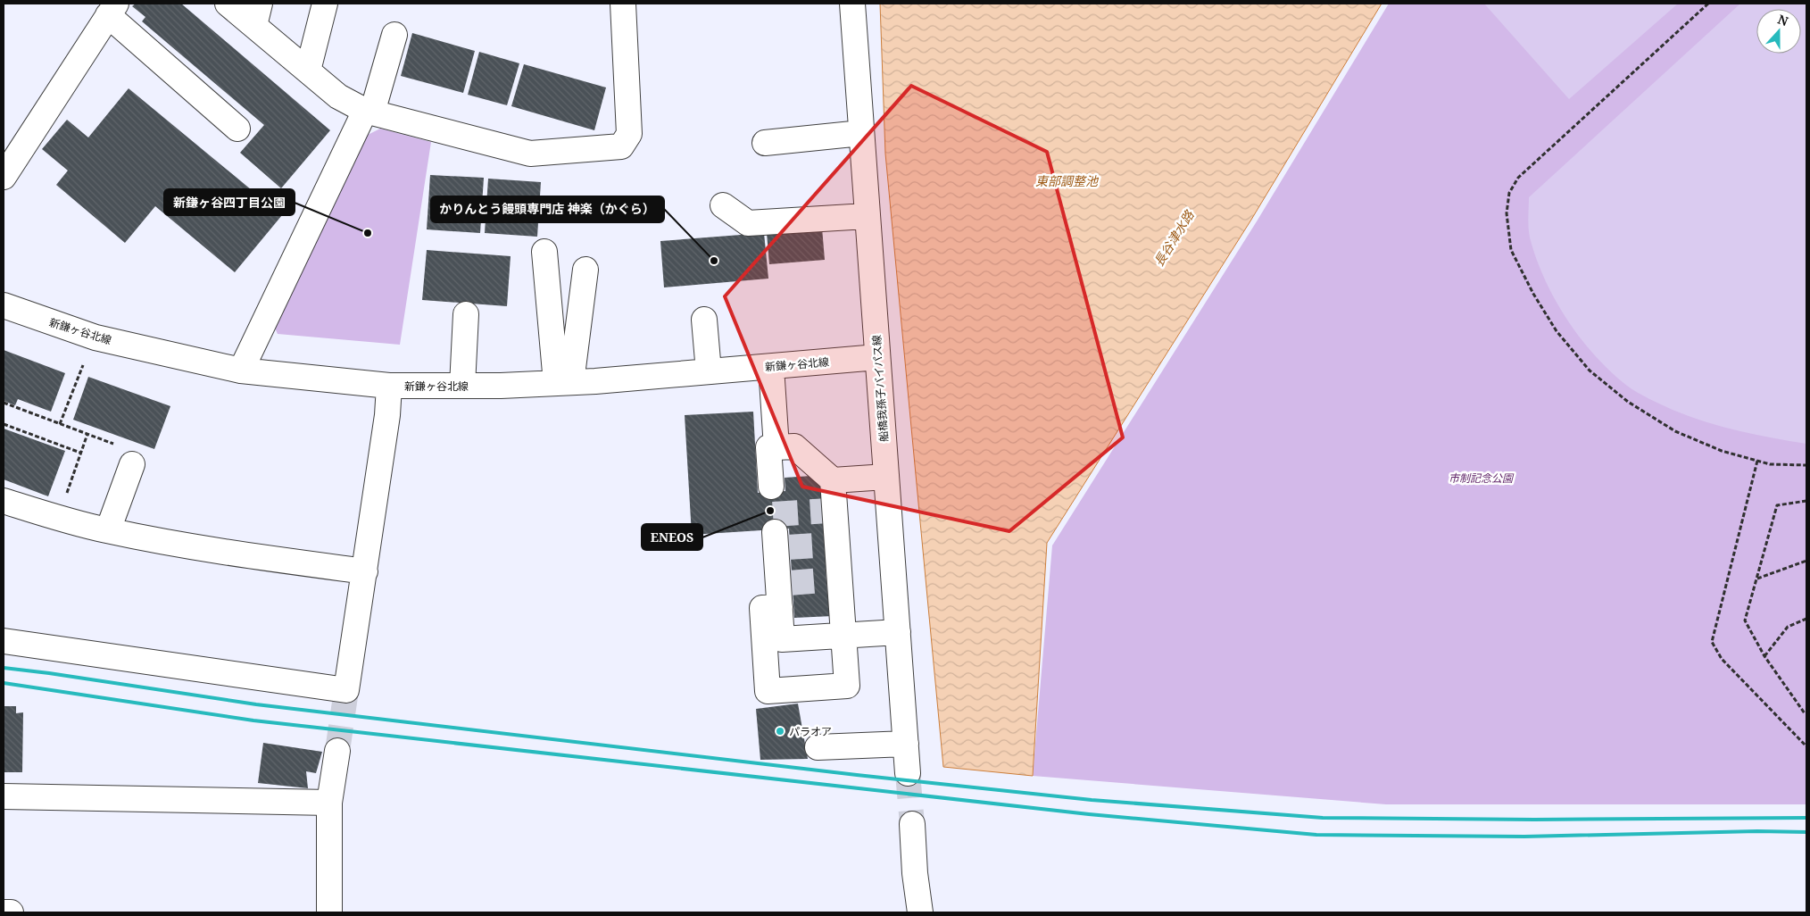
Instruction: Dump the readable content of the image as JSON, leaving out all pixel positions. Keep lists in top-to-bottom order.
{
  "streets": {
    "street": ["新鎌ヶ谷北線", "船橋我孫子バイパス線"]
  },
  "crossings": [
    ["新鎌ヶ谷北線", "船橋我孫子バイパス線"]
  ],
  "water": ["東部調整池", "長谷津水路"],
  "parks": ["市制記念公園"],
  "places": [
    "新鎌ヶ谷四丁目公園",
    "かりんとう饅頭専門店 神楽（かぐら）",
    "ENEOS",
    "パラオア"
  ],
  "north": "top"
}
